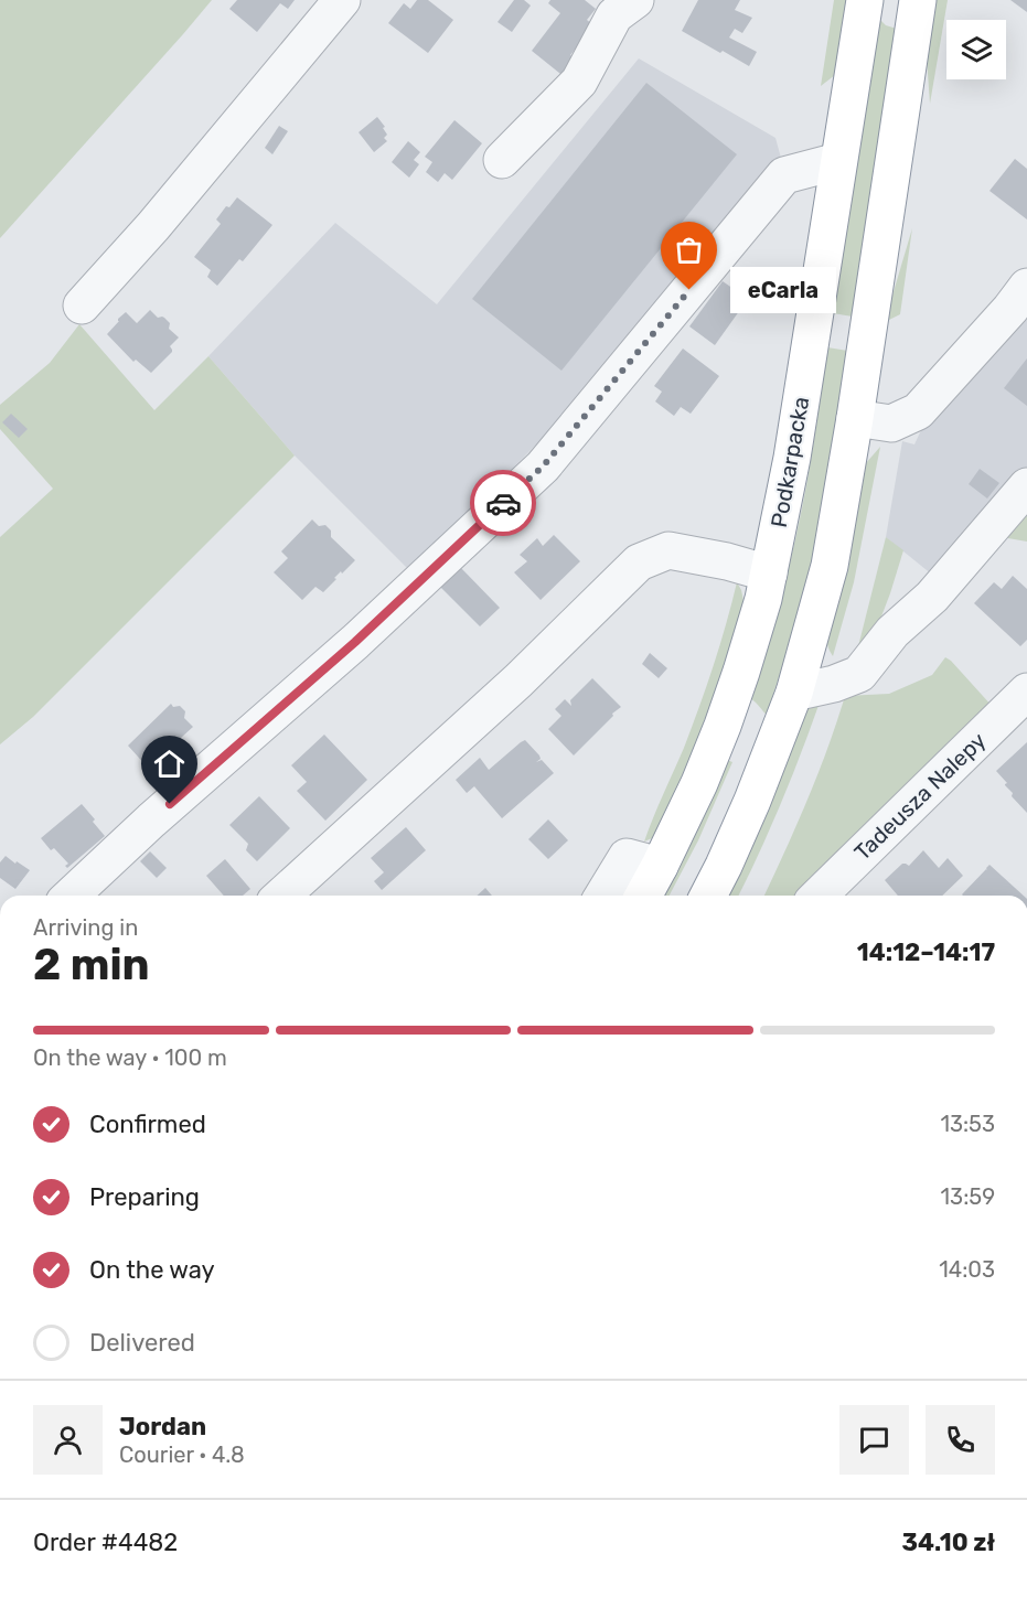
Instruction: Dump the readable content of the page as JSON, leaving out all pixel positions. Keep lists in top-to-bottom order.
{
  "streets": {
    "highway": ["Podkarpacka"],
    "street": ["Tadeusza Nalepy"]
  },
  "places": ["eCarla"],
  "page": {
    "bubble": "eCarla",
    "heading": ["2 min", "Arriving in", "14:12–14:17"],
    "panel": [
      "Jordan",
      "Courier · 4.8",
      "Order #4482",
      "34.10 zł"
    ],
    "bar": "On the way · 100 m",
    "list": [
      ["Confirmed", "13:53"],
      ["Preparing", "13:59"],
      ["On the way", "14:03"],
      "Delivered"
    ]
  }
}
